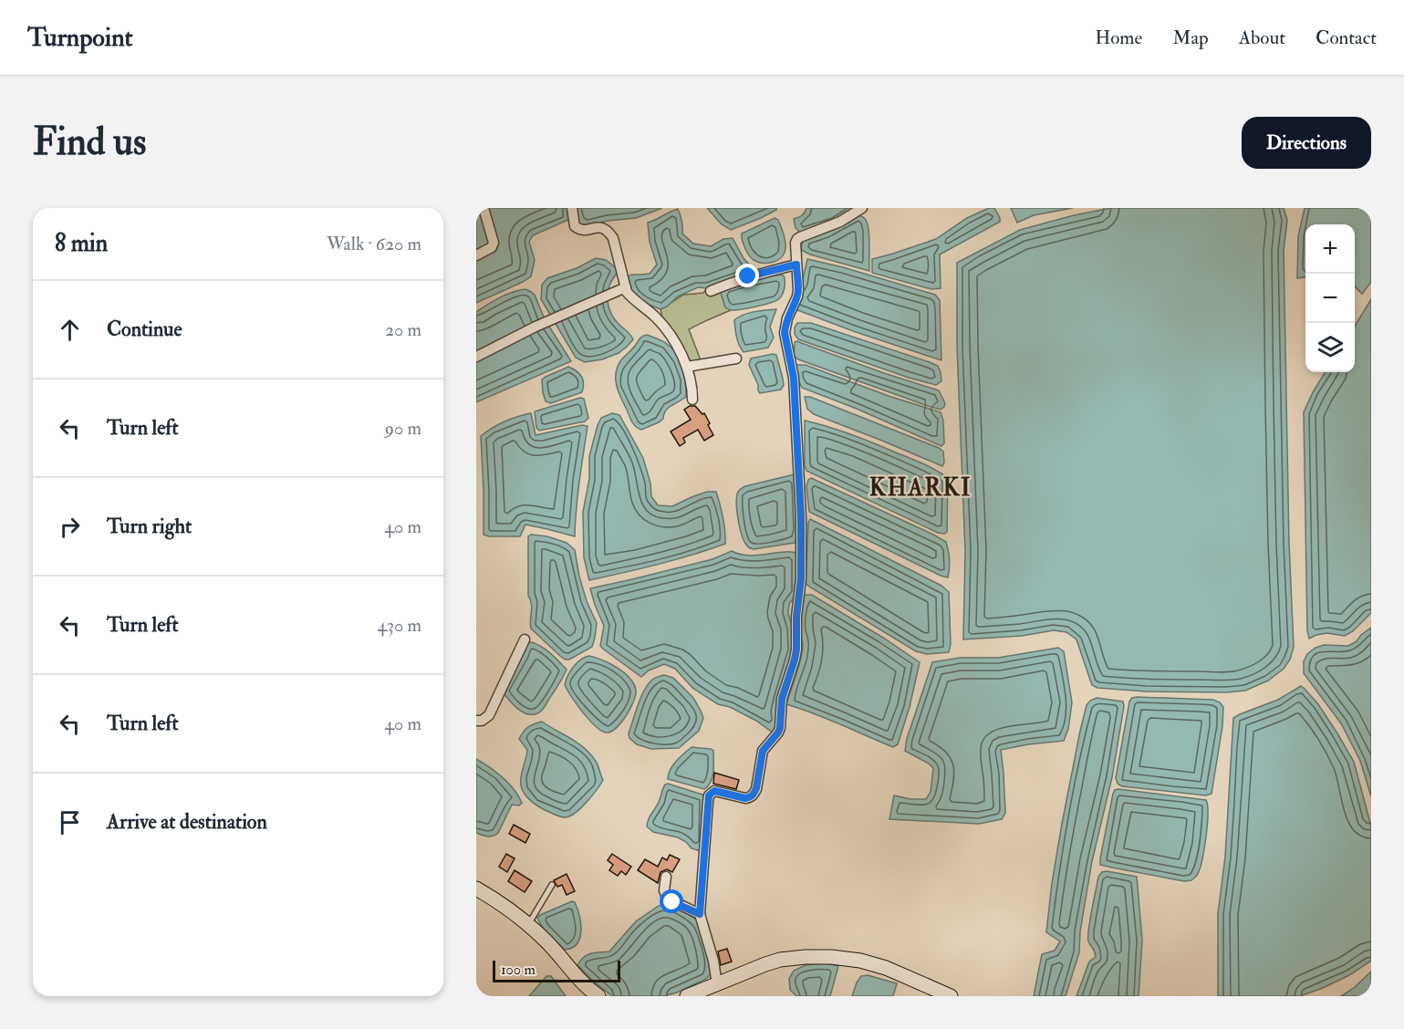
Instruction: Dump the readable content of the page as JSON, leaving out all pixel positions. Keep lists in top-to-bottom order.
{
  "districts": ["KHARKI"],
  "scale_bar": "100 m",
  "page": {
    "header": "Turnpoint",
    "nav": [
      "Home",
      "Map",
      "About",
      "Contact"
    ],
    "buttons": "Directions",
    "title": "Find us",
    "heading": ["8 min", "Walk · 620 m"],
    "map_buttons": ["+", "−"],
    "list": [
      ["Continue", "20 m"],
      ["Turn left", "90 m"],
      ["Turn right", "40 m"],
      ["Turn left", "430 m"],
      ["Turn left", "40 m"],
      "Arrive at destination"
    ],
    "scale": "100 m"
  }
}
